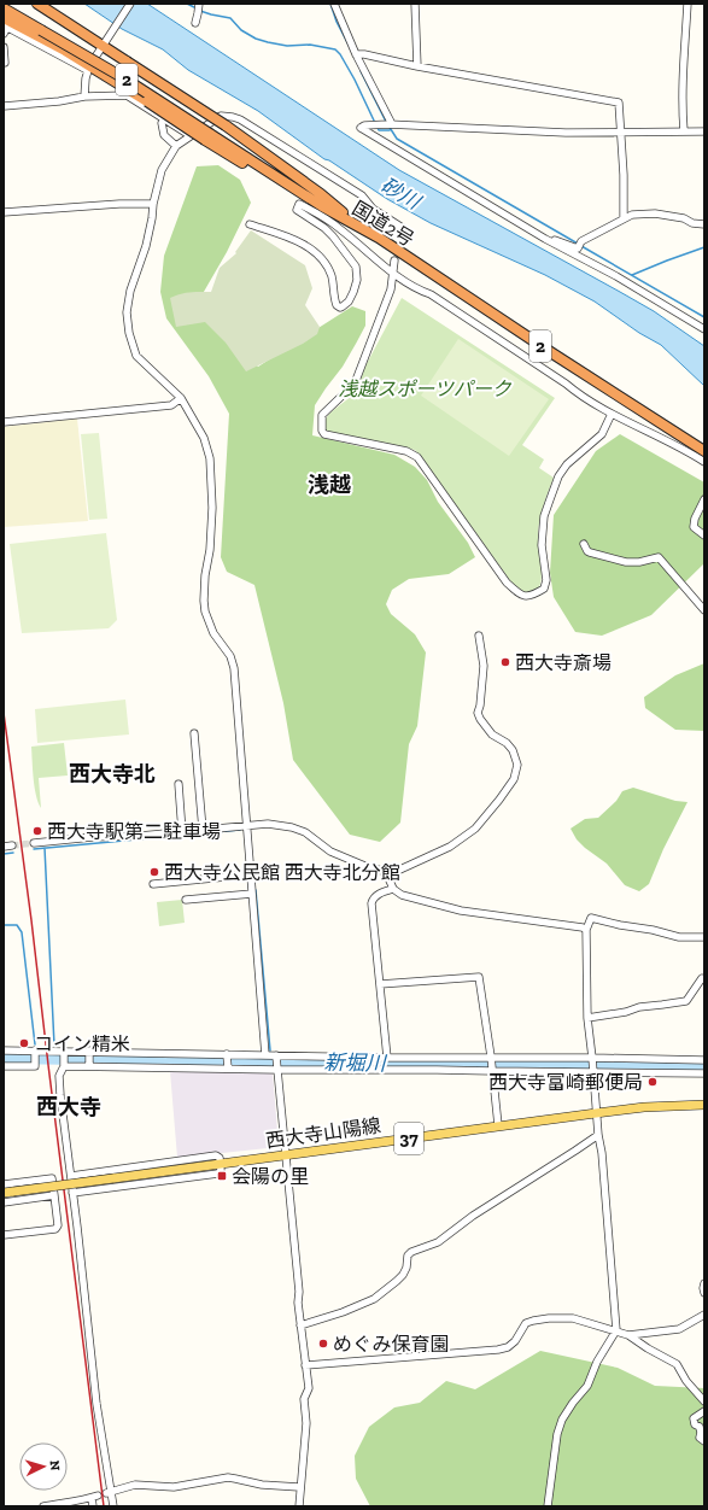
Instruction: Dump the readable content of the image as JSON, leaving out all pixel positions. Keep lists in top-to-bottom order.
{
  "streets": {
    "highway": ["2", "国道2号"],
    "main road": ["西大寺山陽線", "37"]
  },
  "crossings": [
    ["2", "国道2号"]
  ],
  "districts": ["浅越", "西大寺北", "西大寺"],
  "water": ["砂川", "新堀川"],
  "parks": ["浅越スポーツパーク"],
  "places": {
    "other": [
      "西大寺斎場",
      "西大寺駅第二駐車場",
      "西大寺公民館 西大寺北分館",
      "コイン精米",
      "西大寺富崎郵便局",
      "めぐみ保育園"
    ],
    "transit": ["会陽の里"]
  },
  "north": "right"
}
